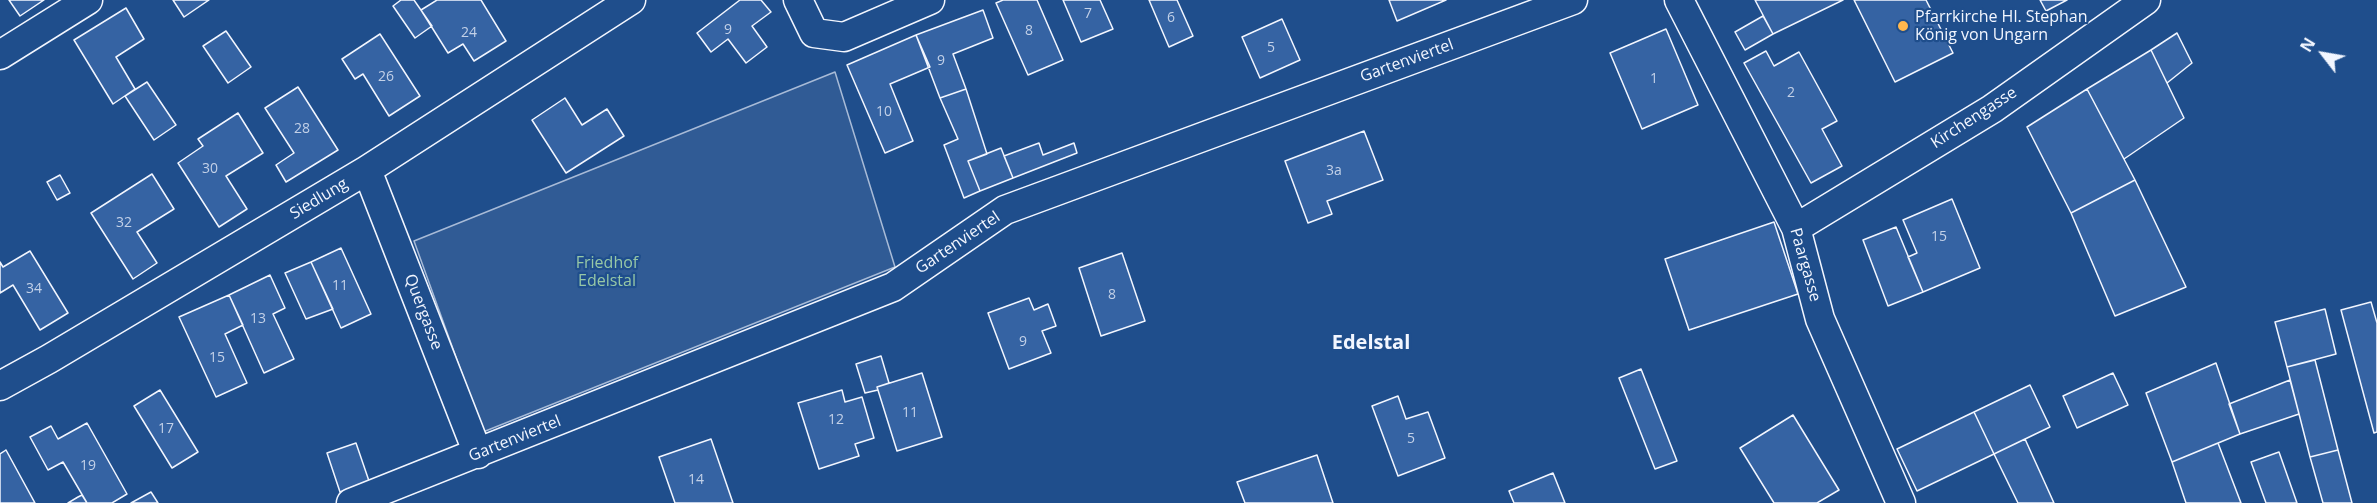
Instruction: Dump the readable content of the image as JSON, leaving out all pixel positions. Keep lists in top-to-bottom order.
{
  "streets": {
    "street": [
      "Gartenviertel",
      "Kirchengasse",
      "Siedlung",
      "Paargasse",
      "Quergasse"
    ]
  },
  "crossings": [
    ["Gartenviertel", "Quergasse"],
    ["Kirchengasse", "Paargasse"],
    ["Siedlung", "Quergasse"]
  ],
  "districts": ["Edelstal"],
  "parks": ["Friedhof Edelstal"],
  "places": ["Pfarrkirche Hl. Stephan König von Ungarn"],
  "house_numbers": [
    "7",
    "6",
    "9",
    "8",
    "24",
    "5",
    "9",
    "26",
    "1",
    "2",
    "10",
    "28",
    "30",
    "3a",
    "32",
    "15",
    "11",
    "34",
    "8",
    "13",
    "9",
    "15",
    "11",
    "12",
    "17",
    "5",
    "19",
    "14"
  ],
  "north": "top left"
}
